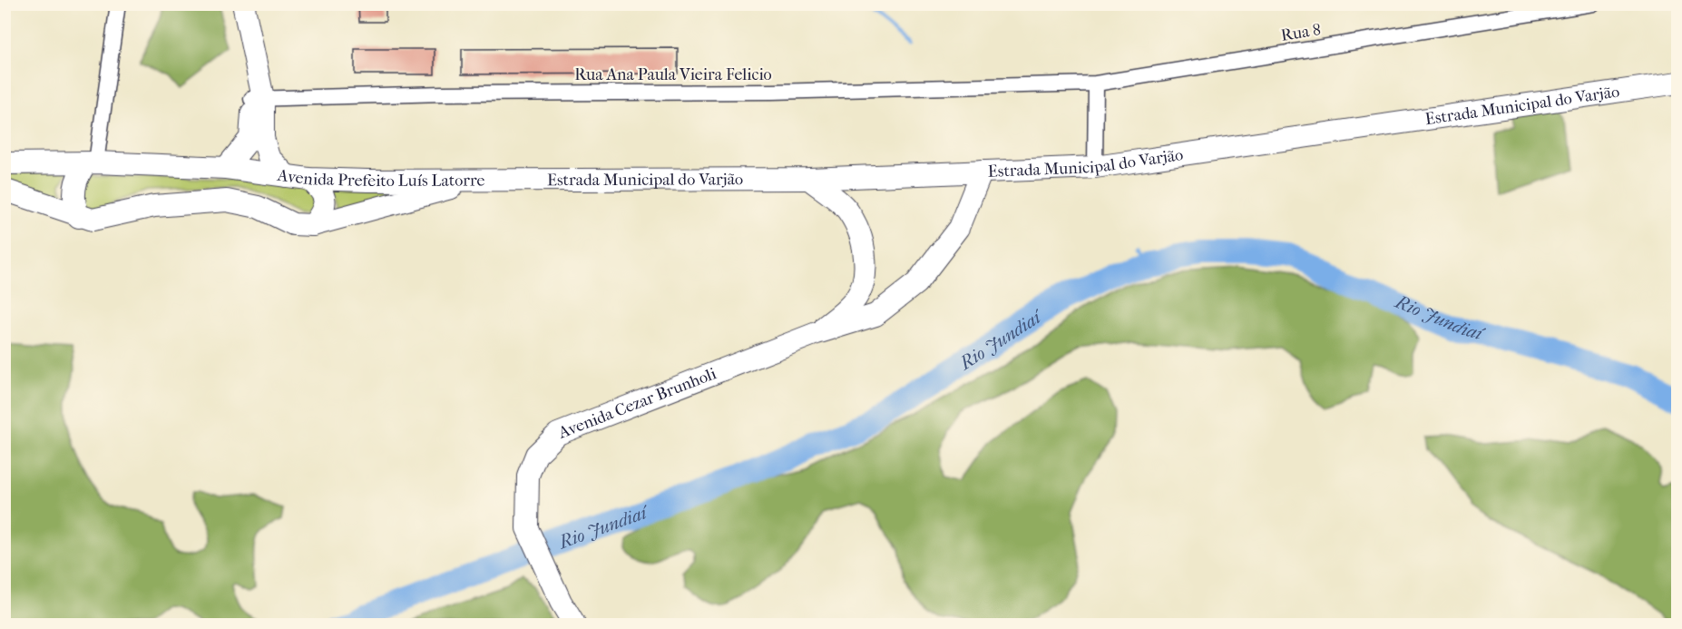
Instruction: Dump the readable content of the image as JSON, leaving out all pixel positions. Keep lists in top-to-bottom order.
{
  "streets": {
    "main road": ["Estrada Municipal do Varjão", "Avenida Prefeito Luís Latorre", "Avenida Cezar Brunholi"],
    "street": ["Rua 8", "Rua Ana Paula Vieira Felicio"]
  },
  "crossings": [
    ["Rua 8", "Rua Ana Paula Vieira Felicio"],
    ["Estrada Municipal do Varjão", "Avenida Prefeito Luís Latorre"],
    ["Estrada Municipal do Varjão", "Avenida Cezar Brunholi"]
  ],
  "water": ["Rio Jundiaí"]
}
